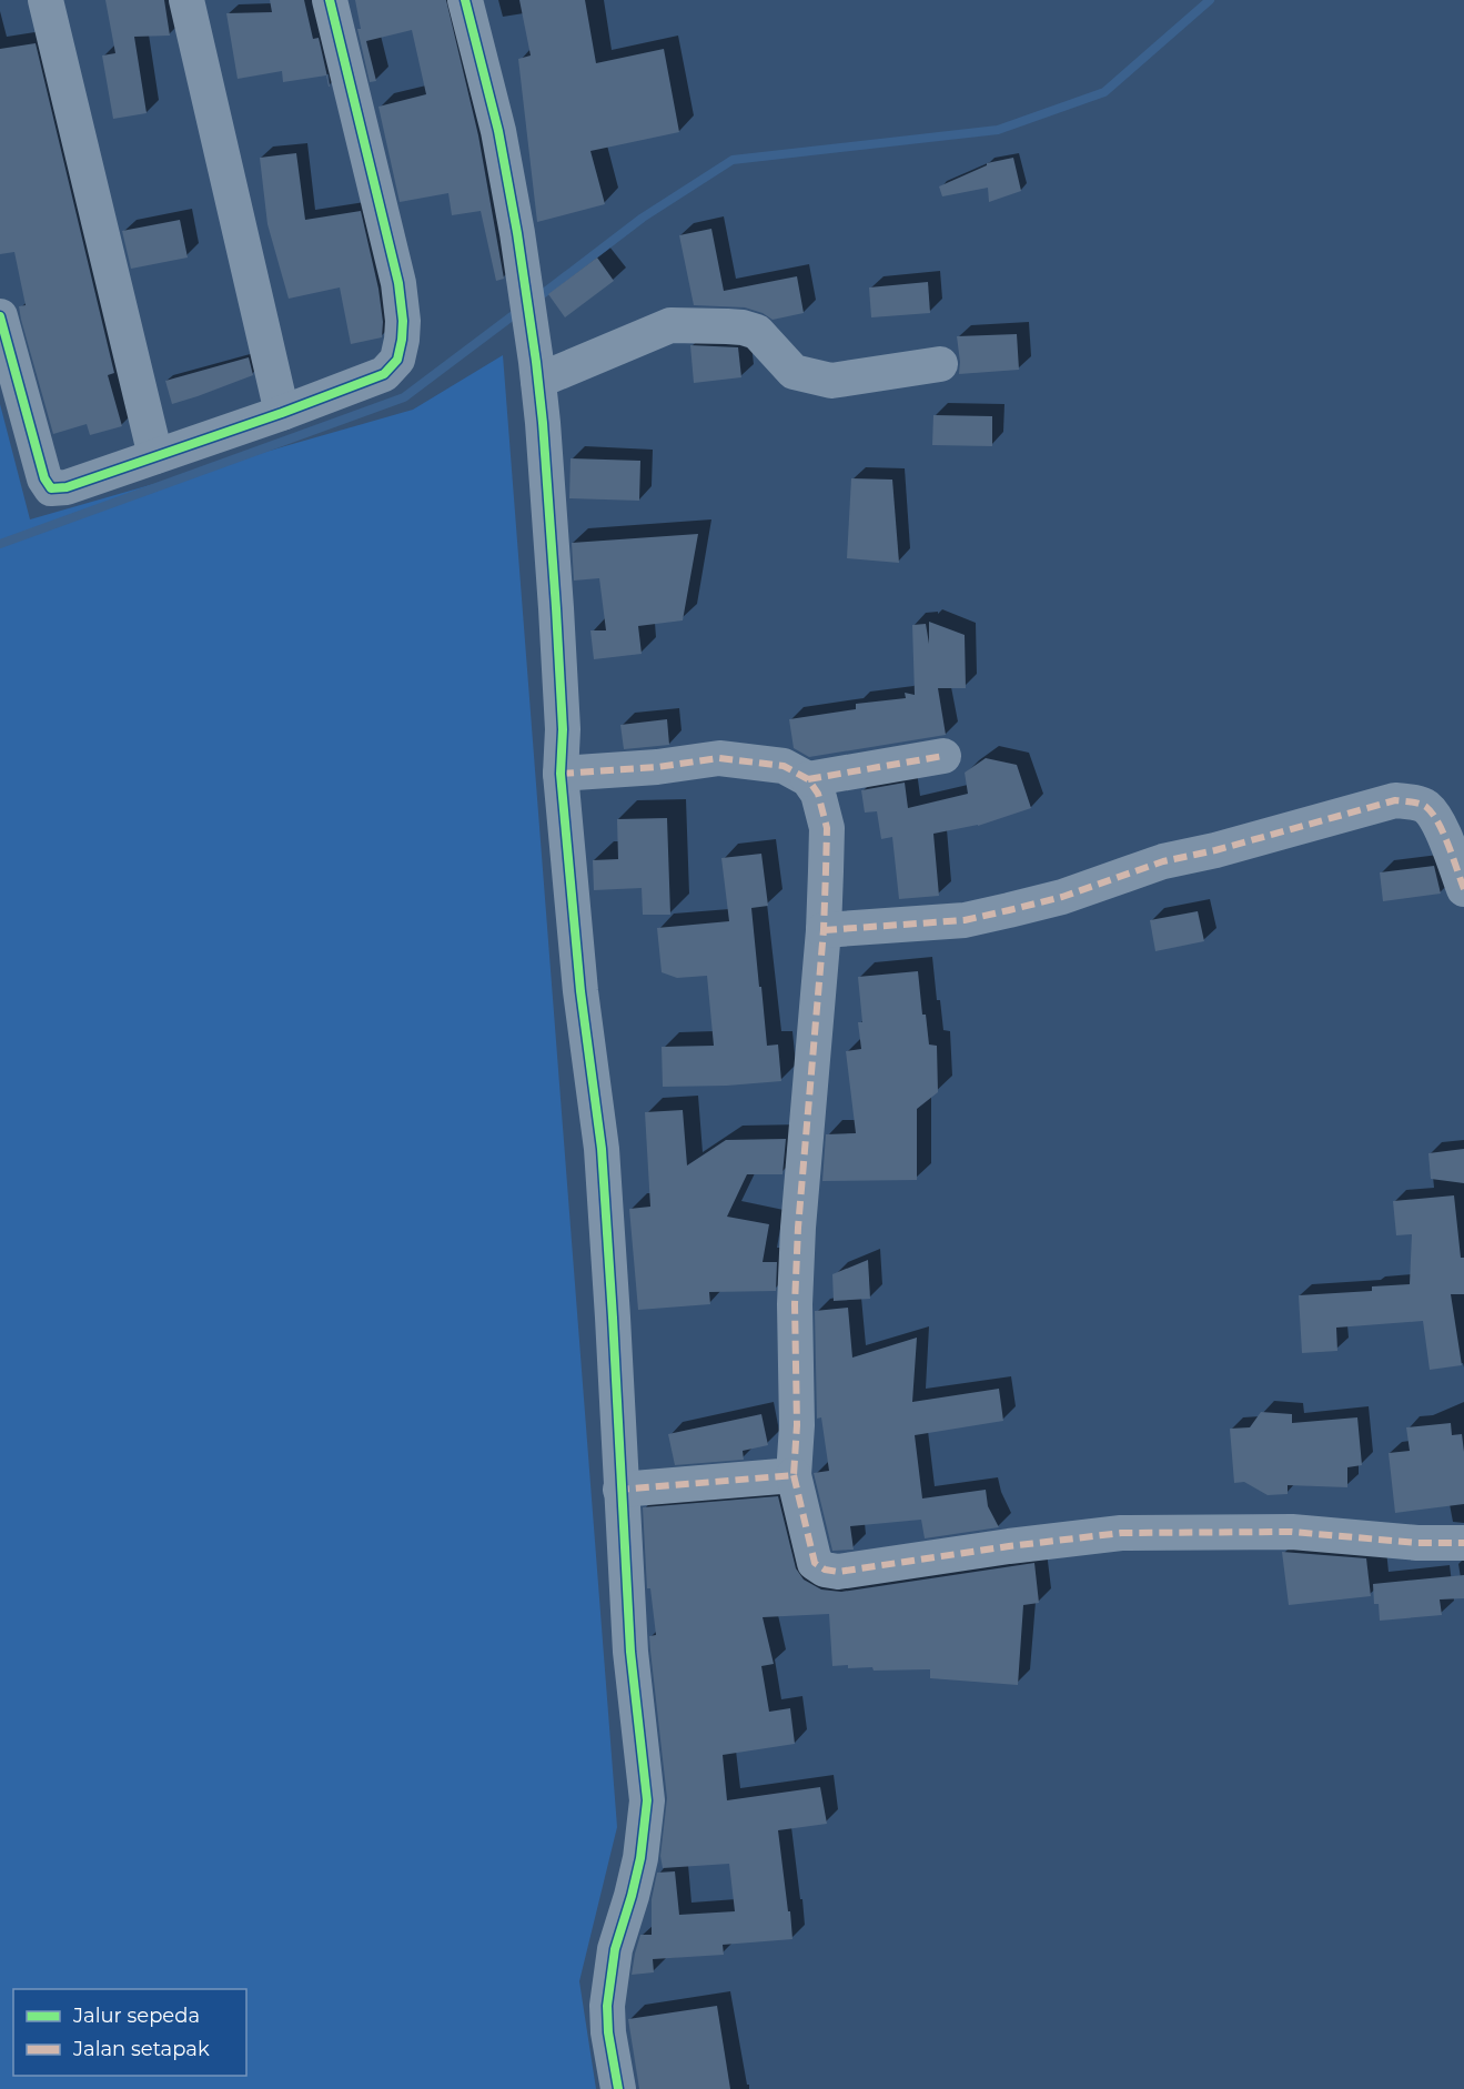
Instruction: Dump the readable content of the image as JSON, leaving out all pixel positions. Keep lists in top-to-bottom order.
{
  "legend": ["Jalur sepeda", "Jalan setapak"]
}
